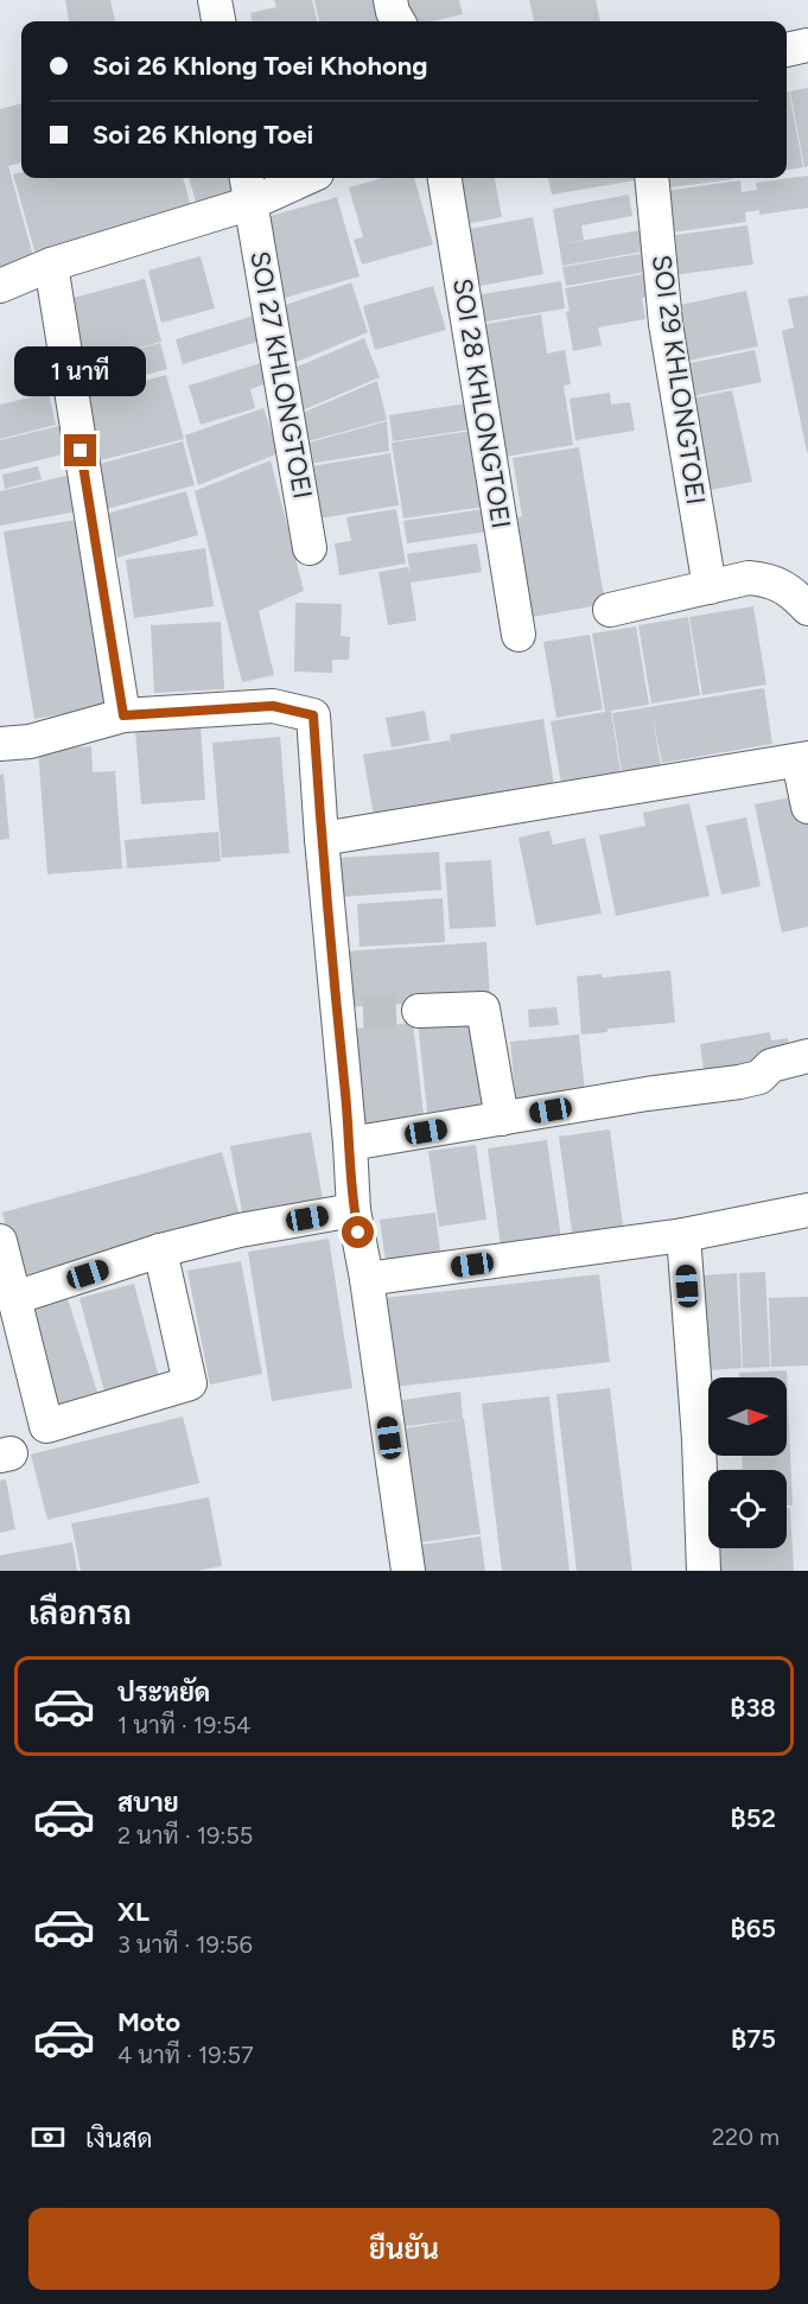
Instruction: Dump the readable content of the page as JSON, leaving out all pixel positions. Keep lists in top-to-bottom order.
{
  "streets": {
    "street": ["SOI 27 KHLONGTOEI", "SOI 29 KHLONGTOEI", "SOI 28 KHLONGTOEI"]
  },
  "north": "right",
  "page": {
    "banner": ["Soi 26 Khlong Toei Khohong", "Soi 26 Khlong Toei"],
    "bubble": "1 นาที",
    "heading": "เลือกรถ",
    "list": [
      {
        "name": "ประหยัด",
        "note": "1 นาที · 19:54",
        "value": "฿38"
      },
      {
        "name": "สบาย",
        "note": "2 นาที · 19:55",
        "value": "฿52"
      },
      {
        "name": "XL",
        "note": "3 นาที · 19:56",
        "value": "฿65"
      },
      {
        "name": "Moto",
        "note": "4 นาที · 19:57",
        "value": "฿75"
      }
    ],
    "pay": ["เงินสด", "220 m"],
    "buttons": "ยืนยัน"
  }
}
